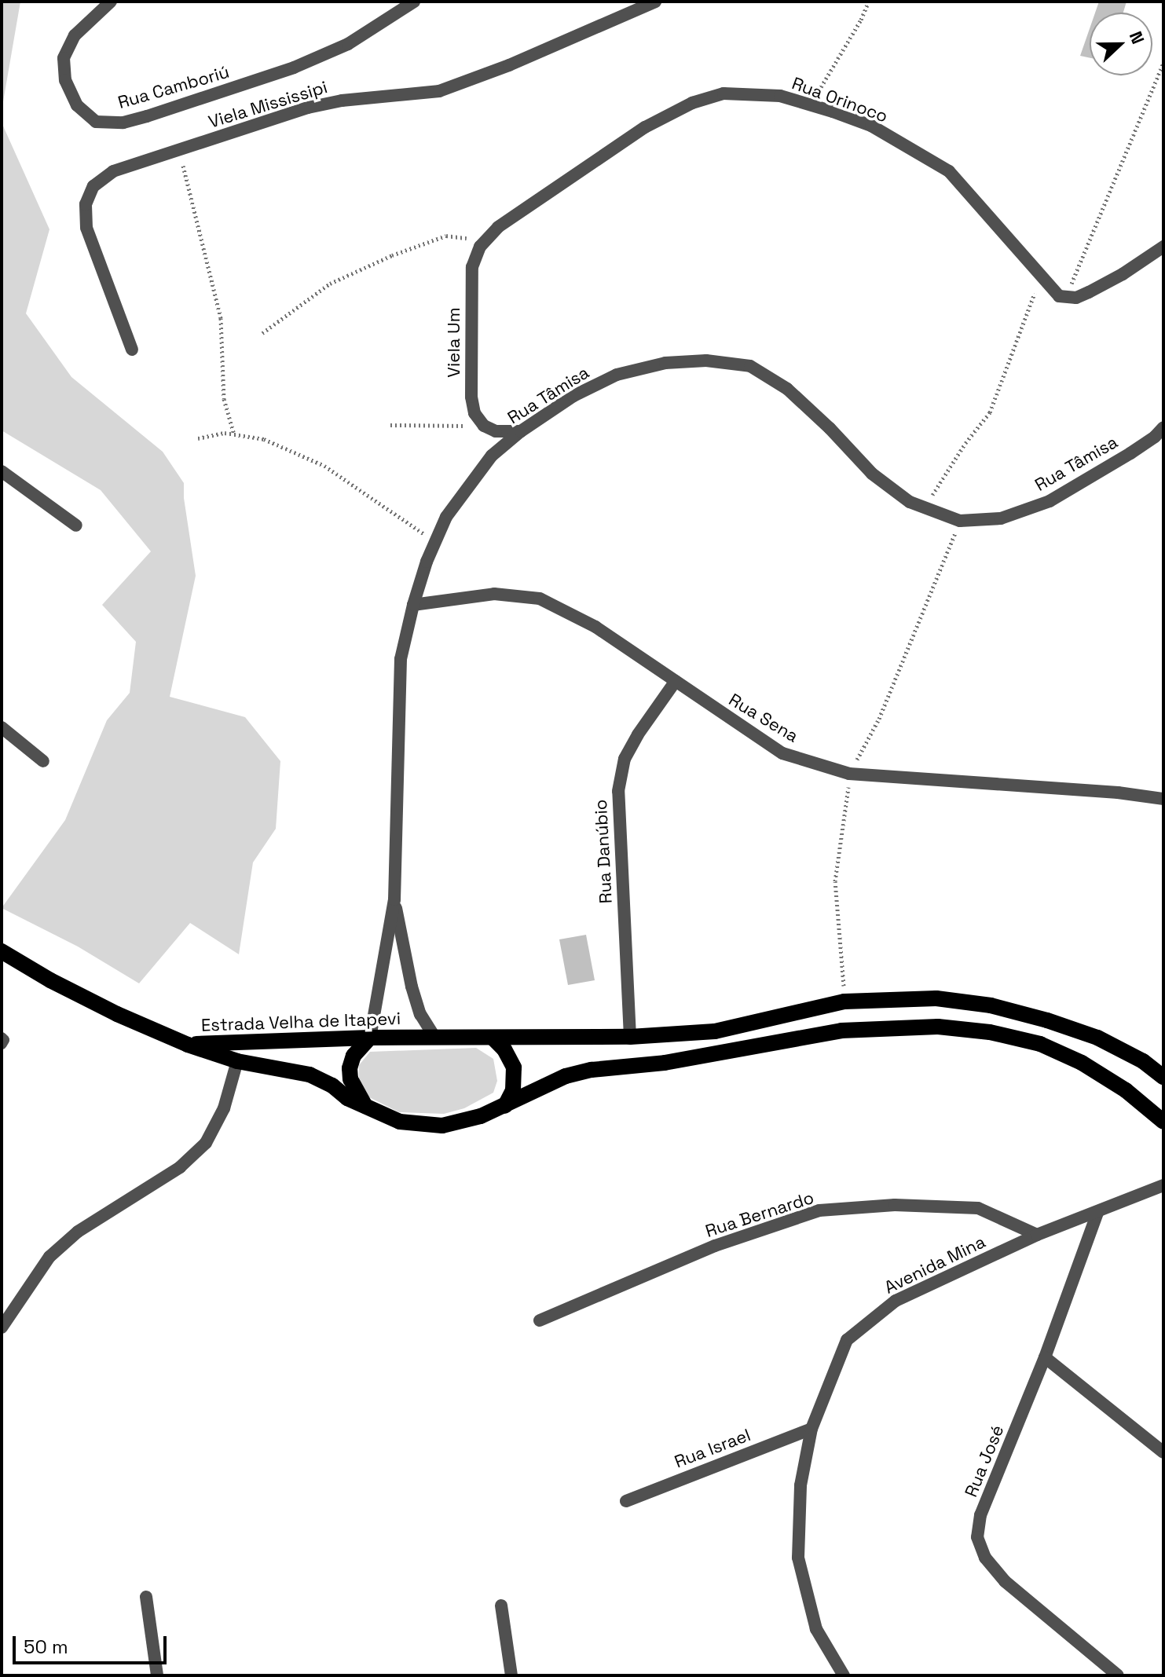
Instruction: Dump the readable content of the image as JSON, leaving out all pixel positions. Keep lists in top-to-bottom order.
{
  "streets": {
    "main road": ["Estrada Velha de Itapevi"],
    "street": [
      "Rua Camboriú",
      "Rua Orinoco",
      "Viela Mississipi",
      "Viela Um",
      "Rua Tâmisa",
      "Rua Sena",
      "Rua Danúbio",
      "Rua Bernardo",
      "Avenida Mina",
      "Rua Israel",
      "Rua José"
    ]
  },
  "crossings": [
    ["Rua Orinoco", "Viela Um"],
    ["Rua Tâmisa", "Rua Sena"],
    ["Rua Tâmisa", "Estrada Velha de Itapevi"],
    ["Rua Sena", "Rua Danúbio"],
    ["Rua Danúbio", "Estrada Velha de Itapevi"],
    ["Rua Bernardo", "Avenida Mina"],
    ["Avenida Mina", "Rua Israel"],
    ["Avenida Mina", "Rua José"]
  ],
  "scale_bar": "50 m",
  "north": "right"
}
